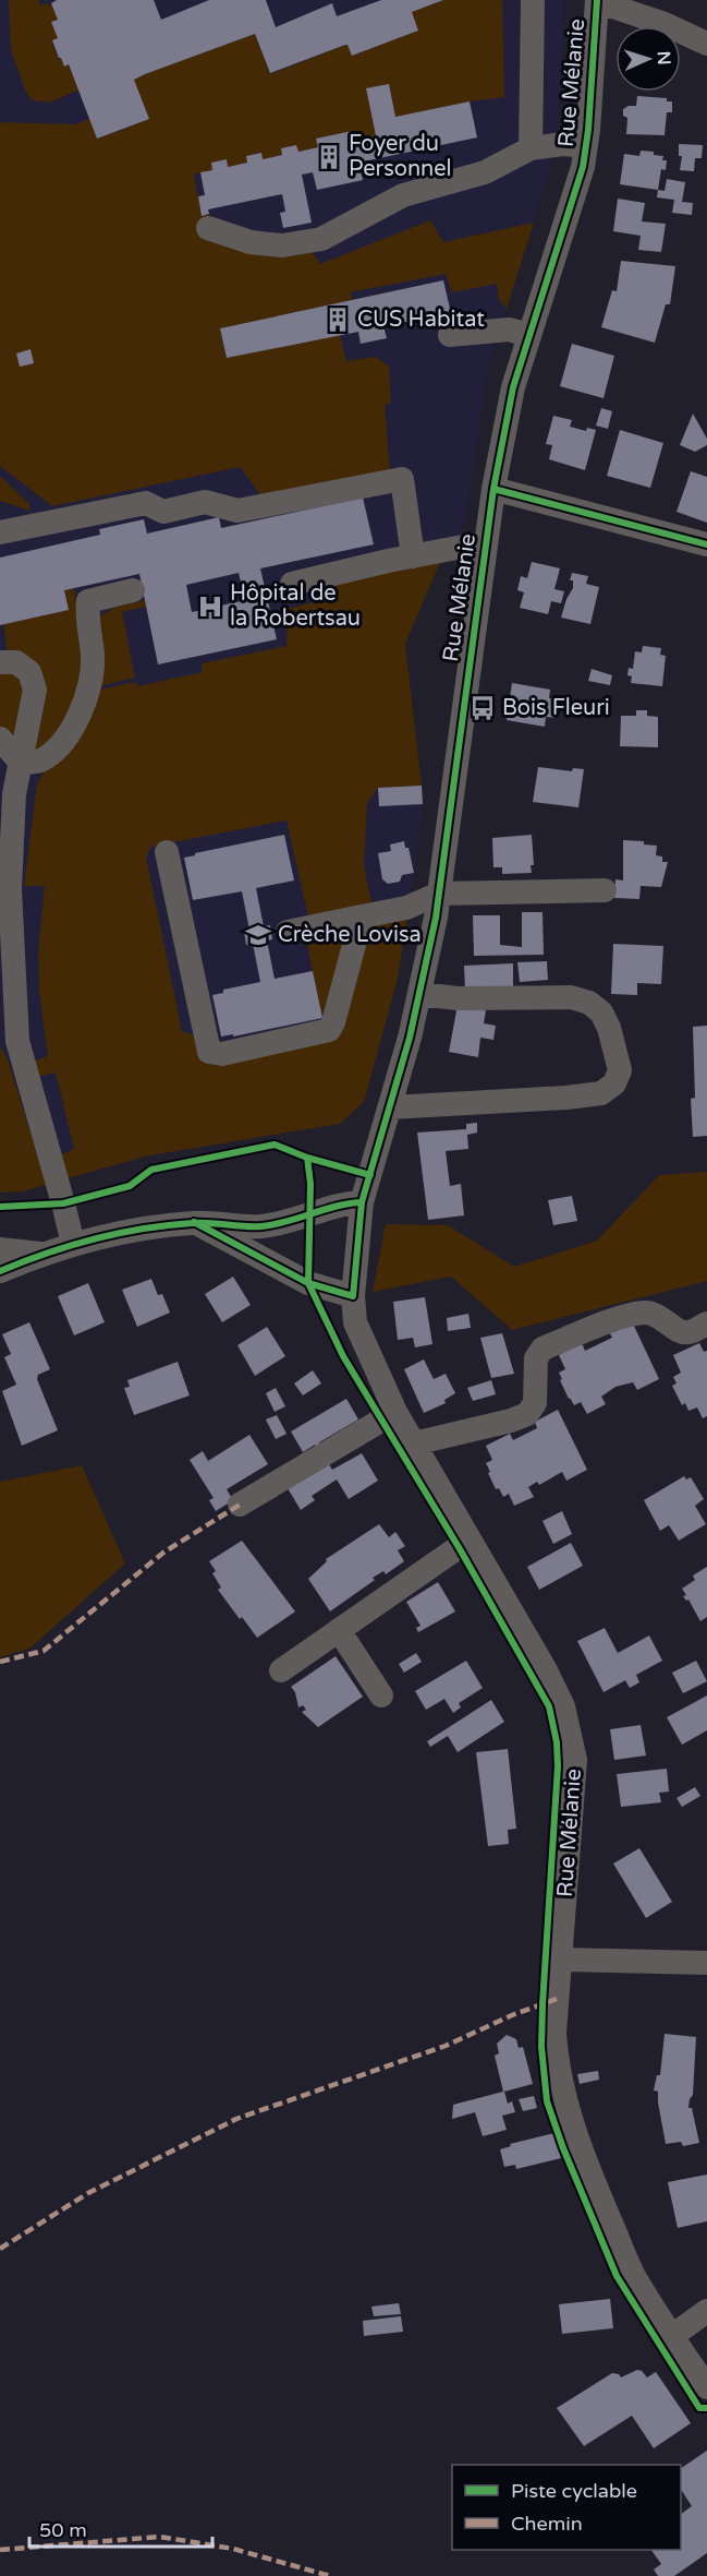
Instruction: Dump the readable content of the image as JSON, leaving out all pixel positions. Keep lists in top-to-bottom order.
{
  "streets": {
    "street": ["Rue Mélanie"]
  },
  "places": {
    "building": ["Foyer du Personnel", "CUS Habitat"],
    "hospital": ["Hôpital de la Robertsau"],
    "bus stop": ["Bois Fleuri"],
    "school or university": ["Crèche Lovisa"]
  },
  "legend": ["Piste cyclable", "Chemin"],
  "scale_bar": "50 m",
  "north": "right"
}
